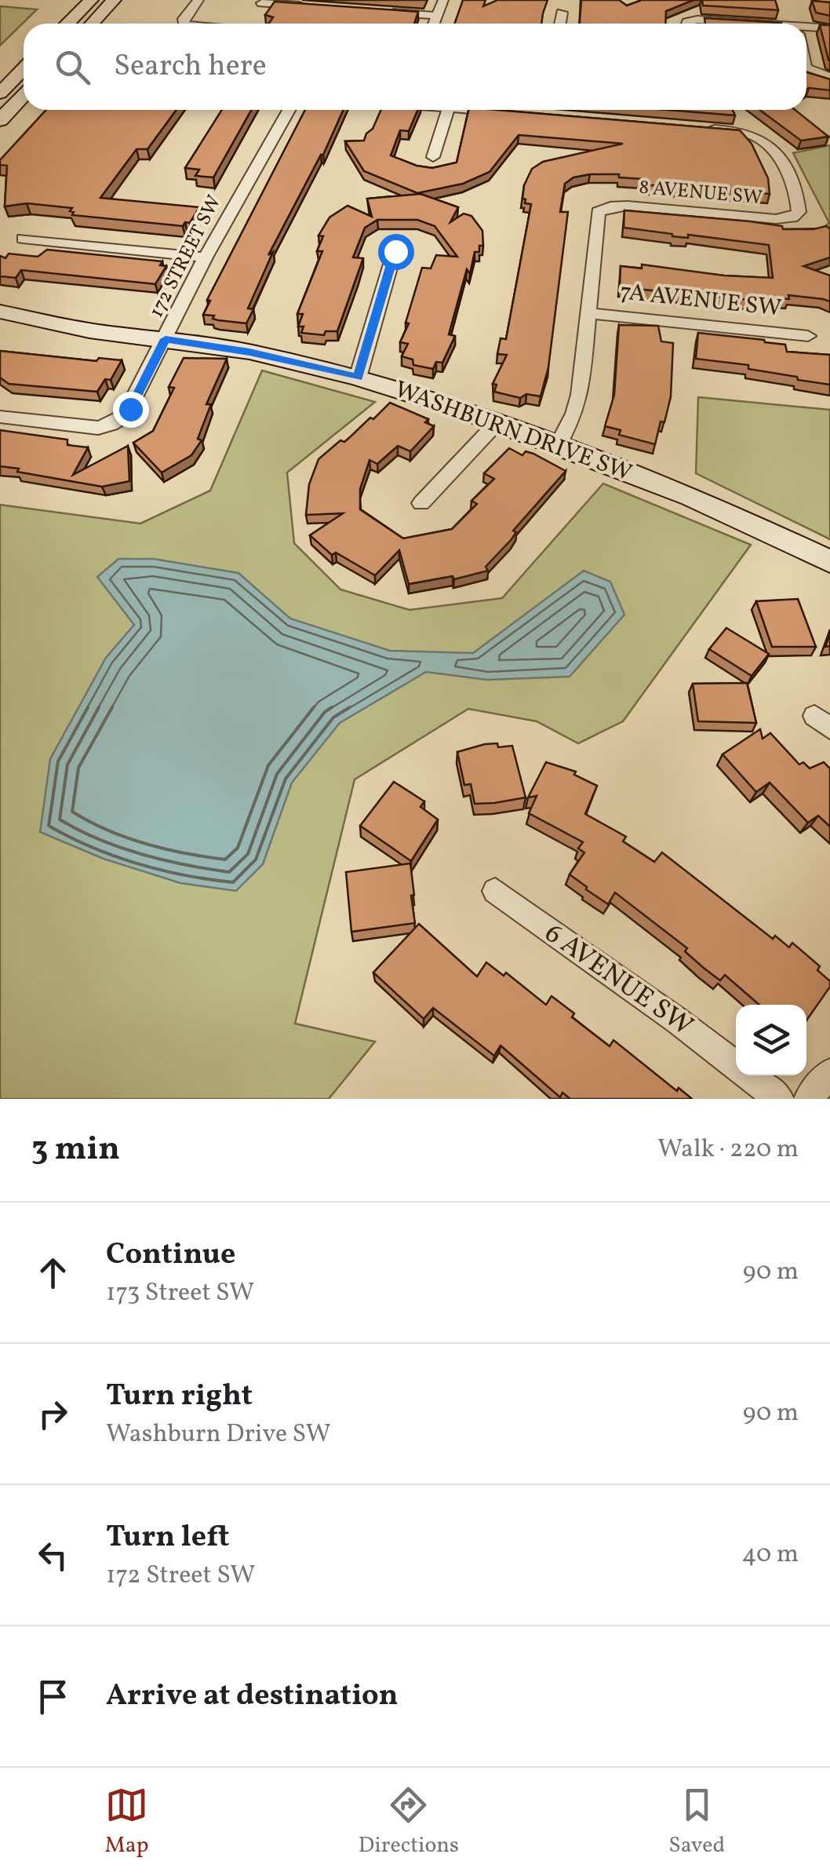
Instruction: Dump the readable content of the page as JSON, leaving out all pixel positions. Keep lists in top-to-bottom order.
{
  "streets": {
    "street": [
      "8 AVENUE SW",
      "172 STREET SW",
      "7A AVENUE SW",
      "WASHBURN DRIVE SW",
      "6 AVENUE SW"
    ]
  },
  "crossings": [
    ["8 AVENUE SW", "7A AVENUE SW"],
    ["172 STREET SW", "WASHBURN DRIVE SW"]
  ],
  "page": {
    "search": "Search here",
    "heading": ["3 min", "Walk · 220 m"],
    "list": [
      ["Continue", "173 Street SW", "90 m"],
      ["Turn right", "Washburn Drive SW", "90 m"],
      ["Turn left", "172 Street SW", "40 m"],
      "Arrive at destination"
    ],
    "nav": ["Map", "Directions", "Saved"]
  }
}
